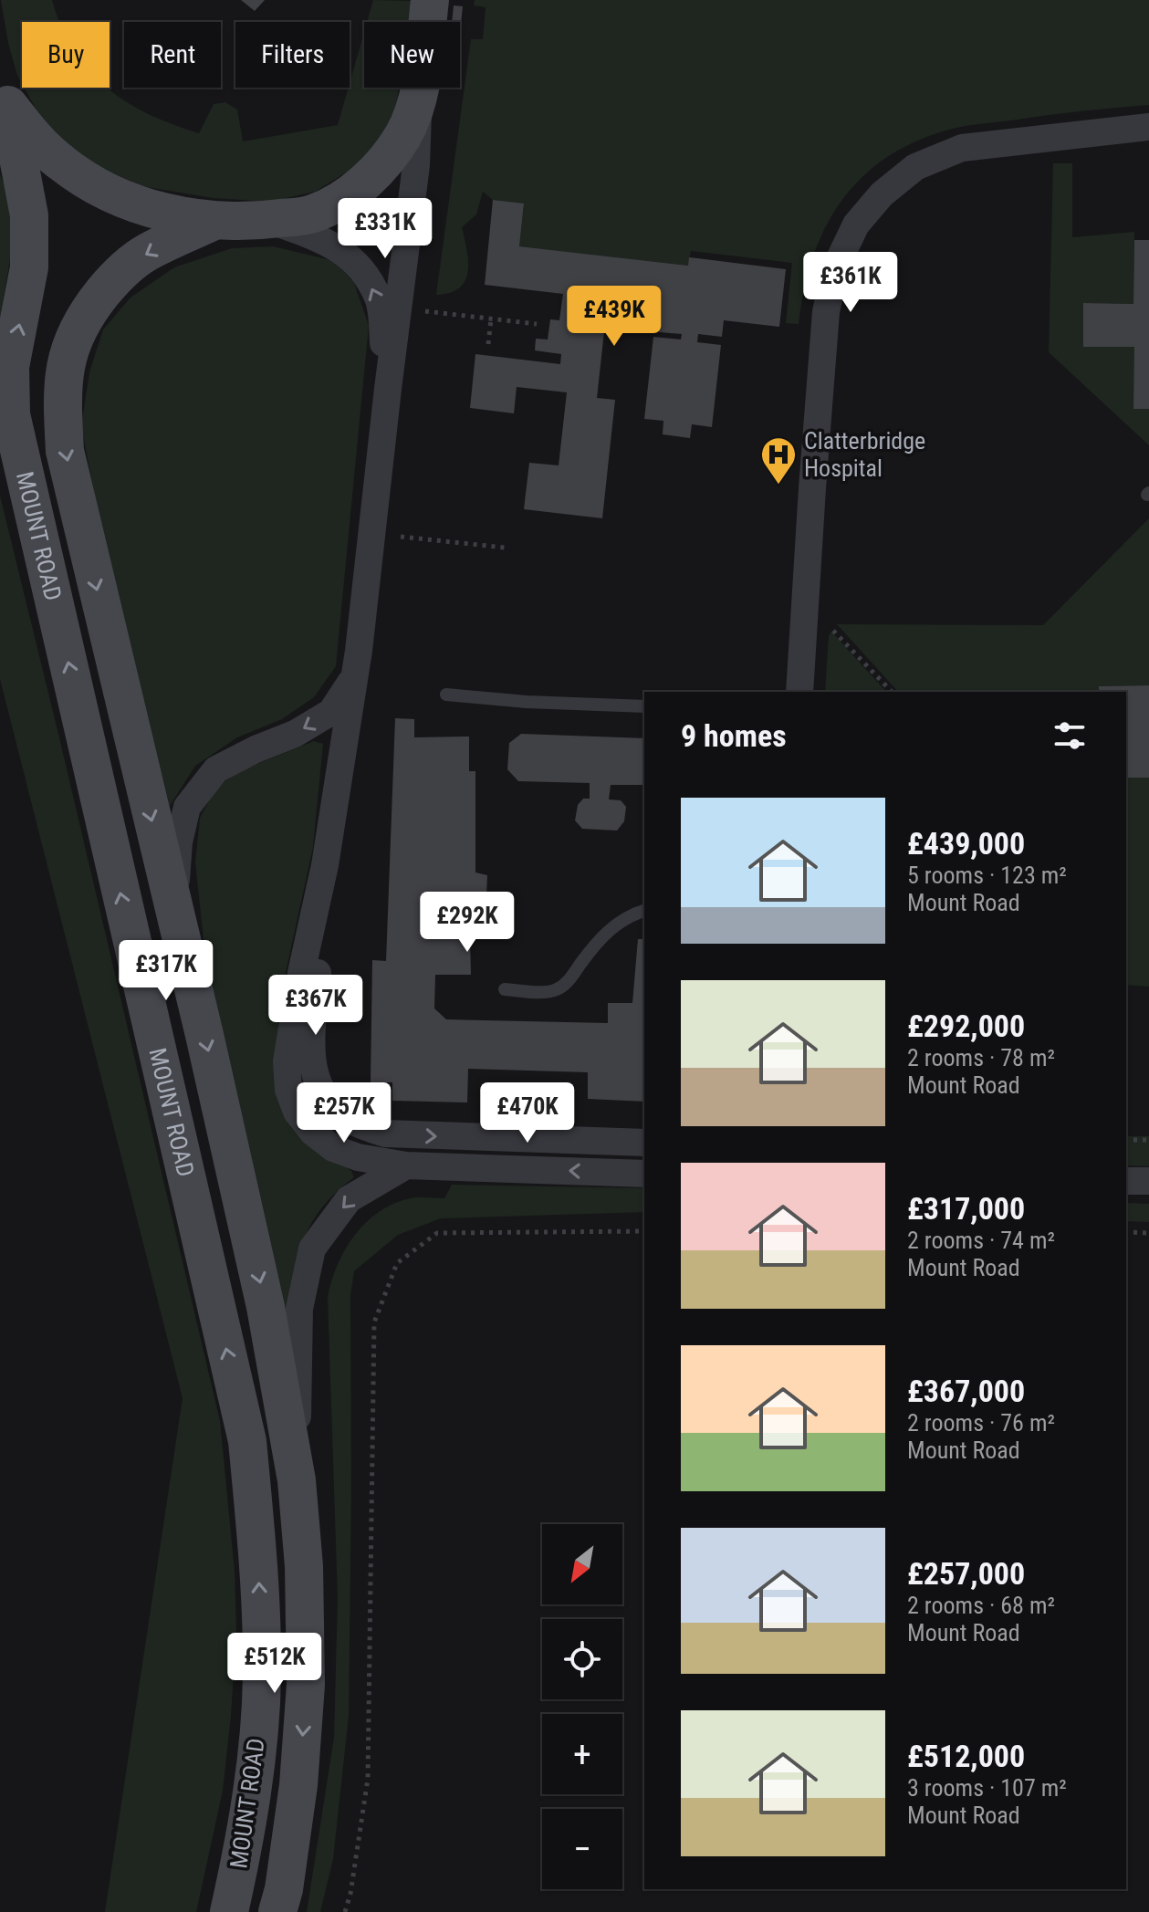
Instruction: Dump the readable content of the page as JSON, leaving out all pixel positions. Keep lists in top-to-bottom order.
{
  "streets": {
    "main road": ["MOUNT ROAD"]
  },
  "places": {
    "hospital": ["Clatterbridge Hospital"]
  },
  "north": "bottom left",
  "page": {
    "chip": [
      "Buy",
      "Rent",
      "Filters",
      "New"
    ],
    "price": [
      "£331K",
      "£361K",
      "£439K",
      "£292K",
      "£317K",
      "£367K",
      "£257K",
      "£470K",
      "£512K"
    ],
    "heading": "9 homes",
    "list": [
      {
        "name": "£439,000",
        "note": "5 rooms · 123 m² · Mount Road"
      },
      {
        "name": "£292,000",
        "note": "2 rooms · 78 m² · Mount Road"
      },
      {
        "name": "£317,000",
        "note": "2 rooms · 74 m² · Mount Road"
      },
      {
        "name": "£367,000",
        "note": "2 rooms · 76 m² · Mount Road"
      },
      {
        "name": "£257,000",
        "note": "2 rooms · 68 m² · Mount Road"
      },
      {
        "name": "£512,000",
        "note": "3 rooms · 107 m² · Mount Road"
      }
    ],
    "map_buttons": ["+", "−"]
  }
}
